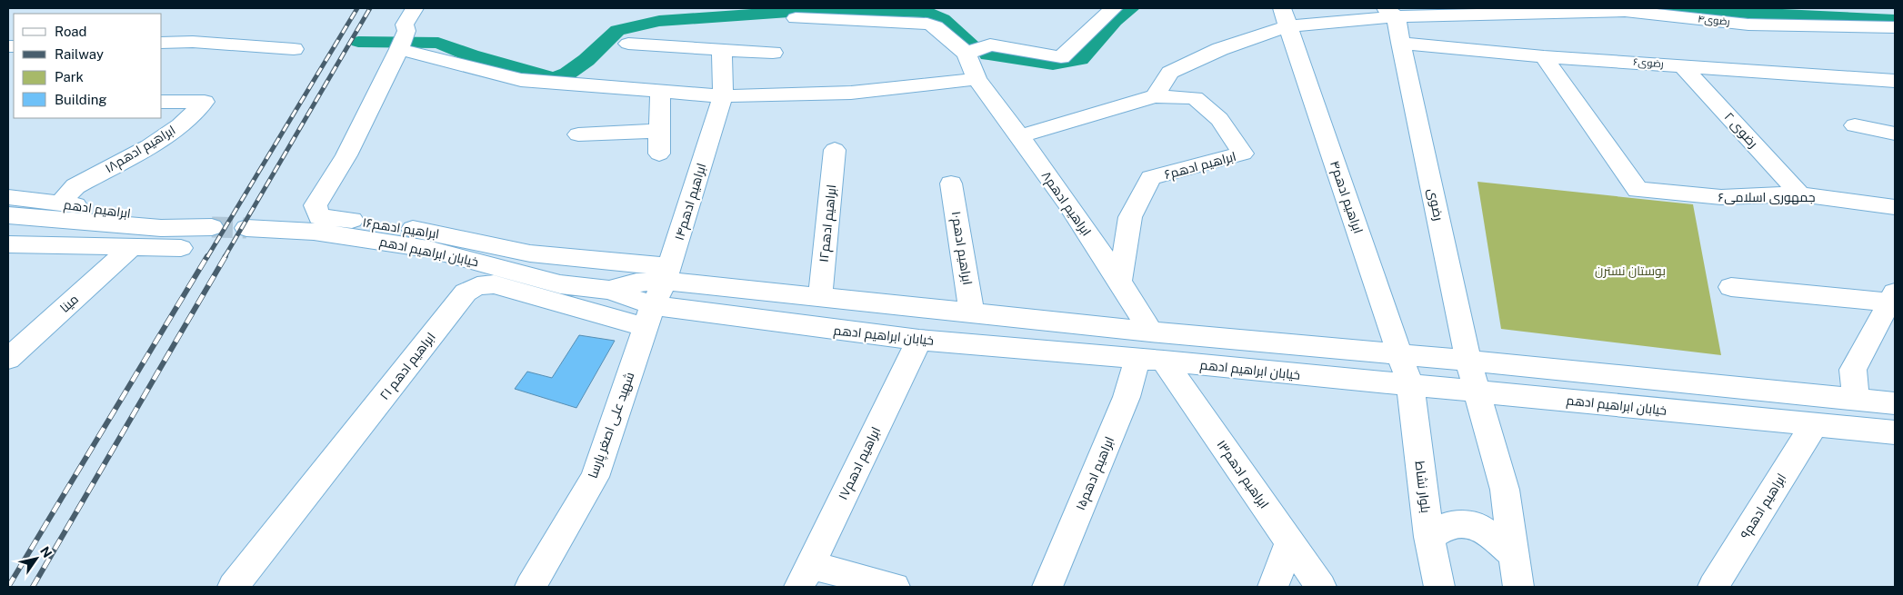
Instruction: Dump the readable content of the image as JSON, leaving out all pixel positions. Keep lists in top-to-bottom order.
{
  "streets": {
    "street": [
      "رضوی۴",
      "رضوی۶",
      "رضوی ۲",
      "ابراهیم ادهم۱۸",
      "ابراهیم ادهم۶",
      "ابراهیم ادهم۴",
      "جمهوری اسلامی۶",
      "ابراهیم ادهم۱۴",
      "ابراهیم ادهم۸",
      "رضوی",
      "ابراهیم ادهم",
      "ابراهیم ادهم۱۲",
      "ابراهیم ادهم۱۶",
      "ابراهیم ادهم۱۰",
      "خیابان ابراهیم ادهم",
      "مینا",
      "ابراهیم ادهم ۲۱",
      "شهید علی اصغر پارسا",
      "ابراهیم ادهم۱۷",
      "ابراهیم ادهم۱۵",
      "ابراهیم ادهم۱۳",
      "بلوار نشاط",
      "ابراهیم ادهم۹"
    ]
  },
  "crossings": [
    ["رضوی۴", "ابراهیم ادهم۶"],
    ["رضوی۴", "ابراهیم ادهم۴"],
    ["رضوی۴", "رضوی"],
    ["رضوی۶", "رضوی ۲"],
    ["رضوی۶", "جمهوری اسلامی۶"],
    ["رضوی۶", "رضوی"],
    ["رضوی ۲", "جمهوری اسلامی۶"],
    ["ابراهیم ادهم۱۸", "ابراهیم ادهم"],
    ["ابراهیم ادهم۶", "ابراهیم ادهم۸"],
    ["ابراهیم ادهم۴", "خیابان ابراهیم ادهم"],
    ["ابراهیم ادهم۴", "بلوار نشاط"],
    ["ابراهیم ادهم۱۴", "ابراهیم ادهم۱۶"],
    ["ابراهیم ادهم۱۴", "خیابان ابراهیم ادهم"],
    ["ابراهیم ادهم۱۴", "ابراهیم ادهم ۲۱"],
    ["ابراهیم ادهم۱۴", "شهید علی اصغر پارسا"],
    ["ابراهیم ادهم۸", "خیابان ابراهیم ادهم"],
    ["رضوی", "خیابان ابراهیم ادهم"],
    ["ابراهیم ادهم۱۲", "خیابان ابراهیم ادهم"],
    ["ابراهیم ادهم۱۶", "خیابان ابراهیم ادهم"],
    ["ابراهیم ادهم۱۶", "ابراهیم ادهم ۲۱"],
    ["ابراهیم ادهم۱۶", "شهید علی اصغر پارسا"],
    ["ابراهیم ادهم۱۰", "خیابان ابراهیم ادهم"],
    ["خیابان ابراهیم ادهم", "ابراهیم ادهم ۲۱"],
    ["خیابان ابراهیم ادهم", "شهید علی اصغر پارسا"],
    ["خیابان ابراهیم ادهم", "ابراهیم ادهم۱۷"],
    ["خیابان ابراهیم ادهم", "ابراهیم ادهم۱۵"],
    ["خیابان ابراهیم ادهم", "ابراهیم ادهم۱۳"],
    ["خیابان ابراهیم ادهم", "بلوار نشاط"],
    ["خیابان ابراهیم ادهم", "ابراهیم ادهم۹"],
    ["ابراهیم ادهم ۲۱", "شهید علی اصغر پارسا"],
    ["ابراهیم ادهم۱۵", "ابراهیم ادهم۱۳"]
  ],
  "parks": ["بوستان نسترن"],
  "legend": [
    "Road",
    "Railway",
    "Park",
    "Building"
  ],
  "north": "top right"
}
